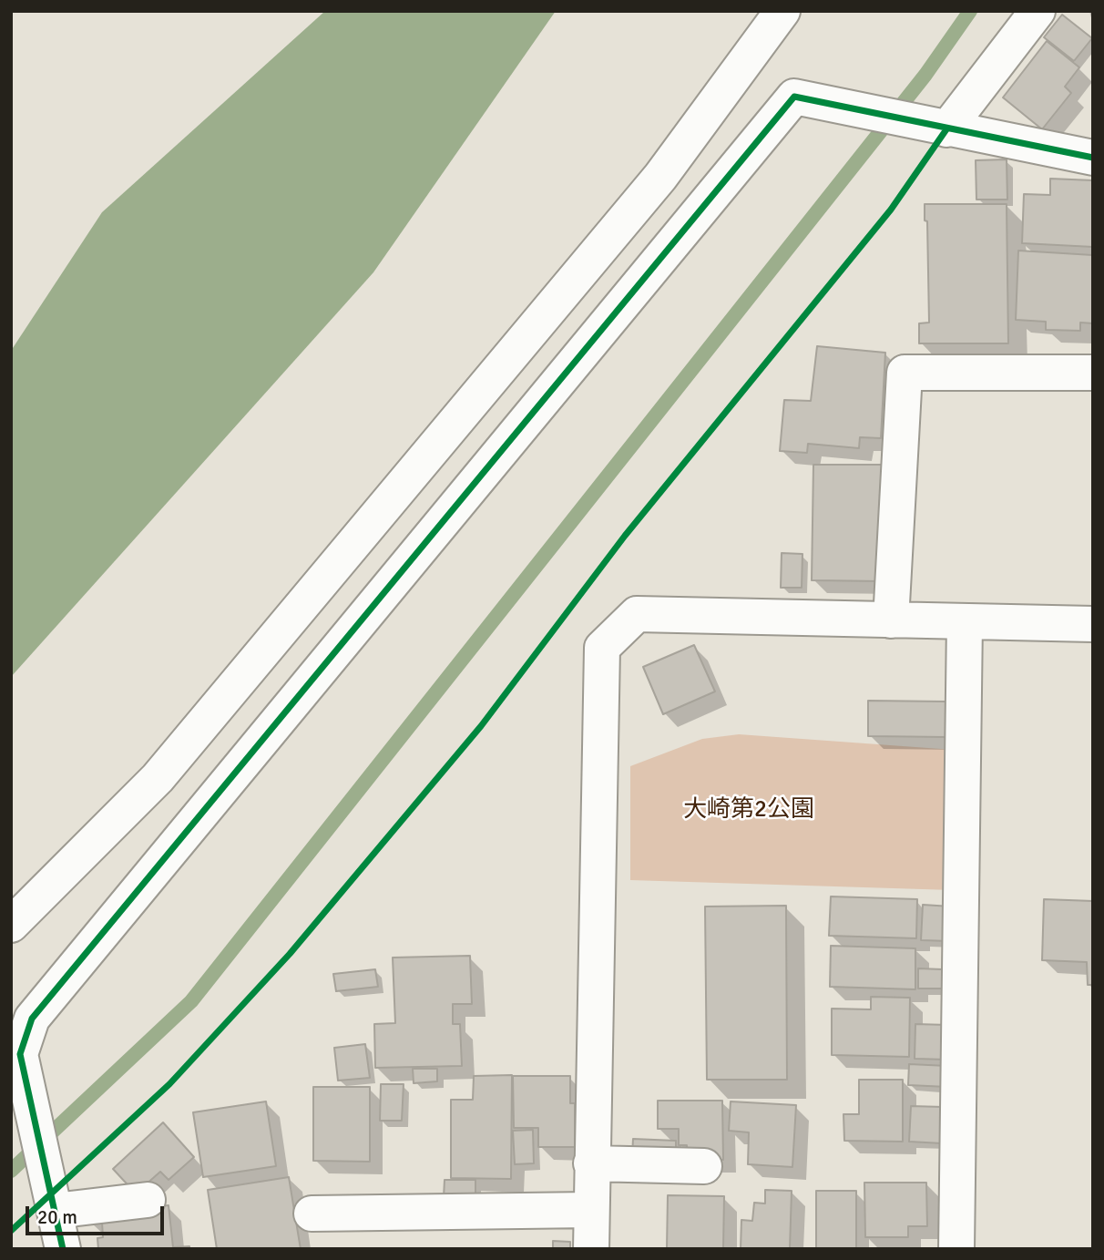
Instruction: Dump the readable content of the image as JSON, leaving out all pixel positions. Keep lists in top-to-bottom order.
{
  "parks": ["大崎第2公園"],
  "scale_bar": "20 m"
}
